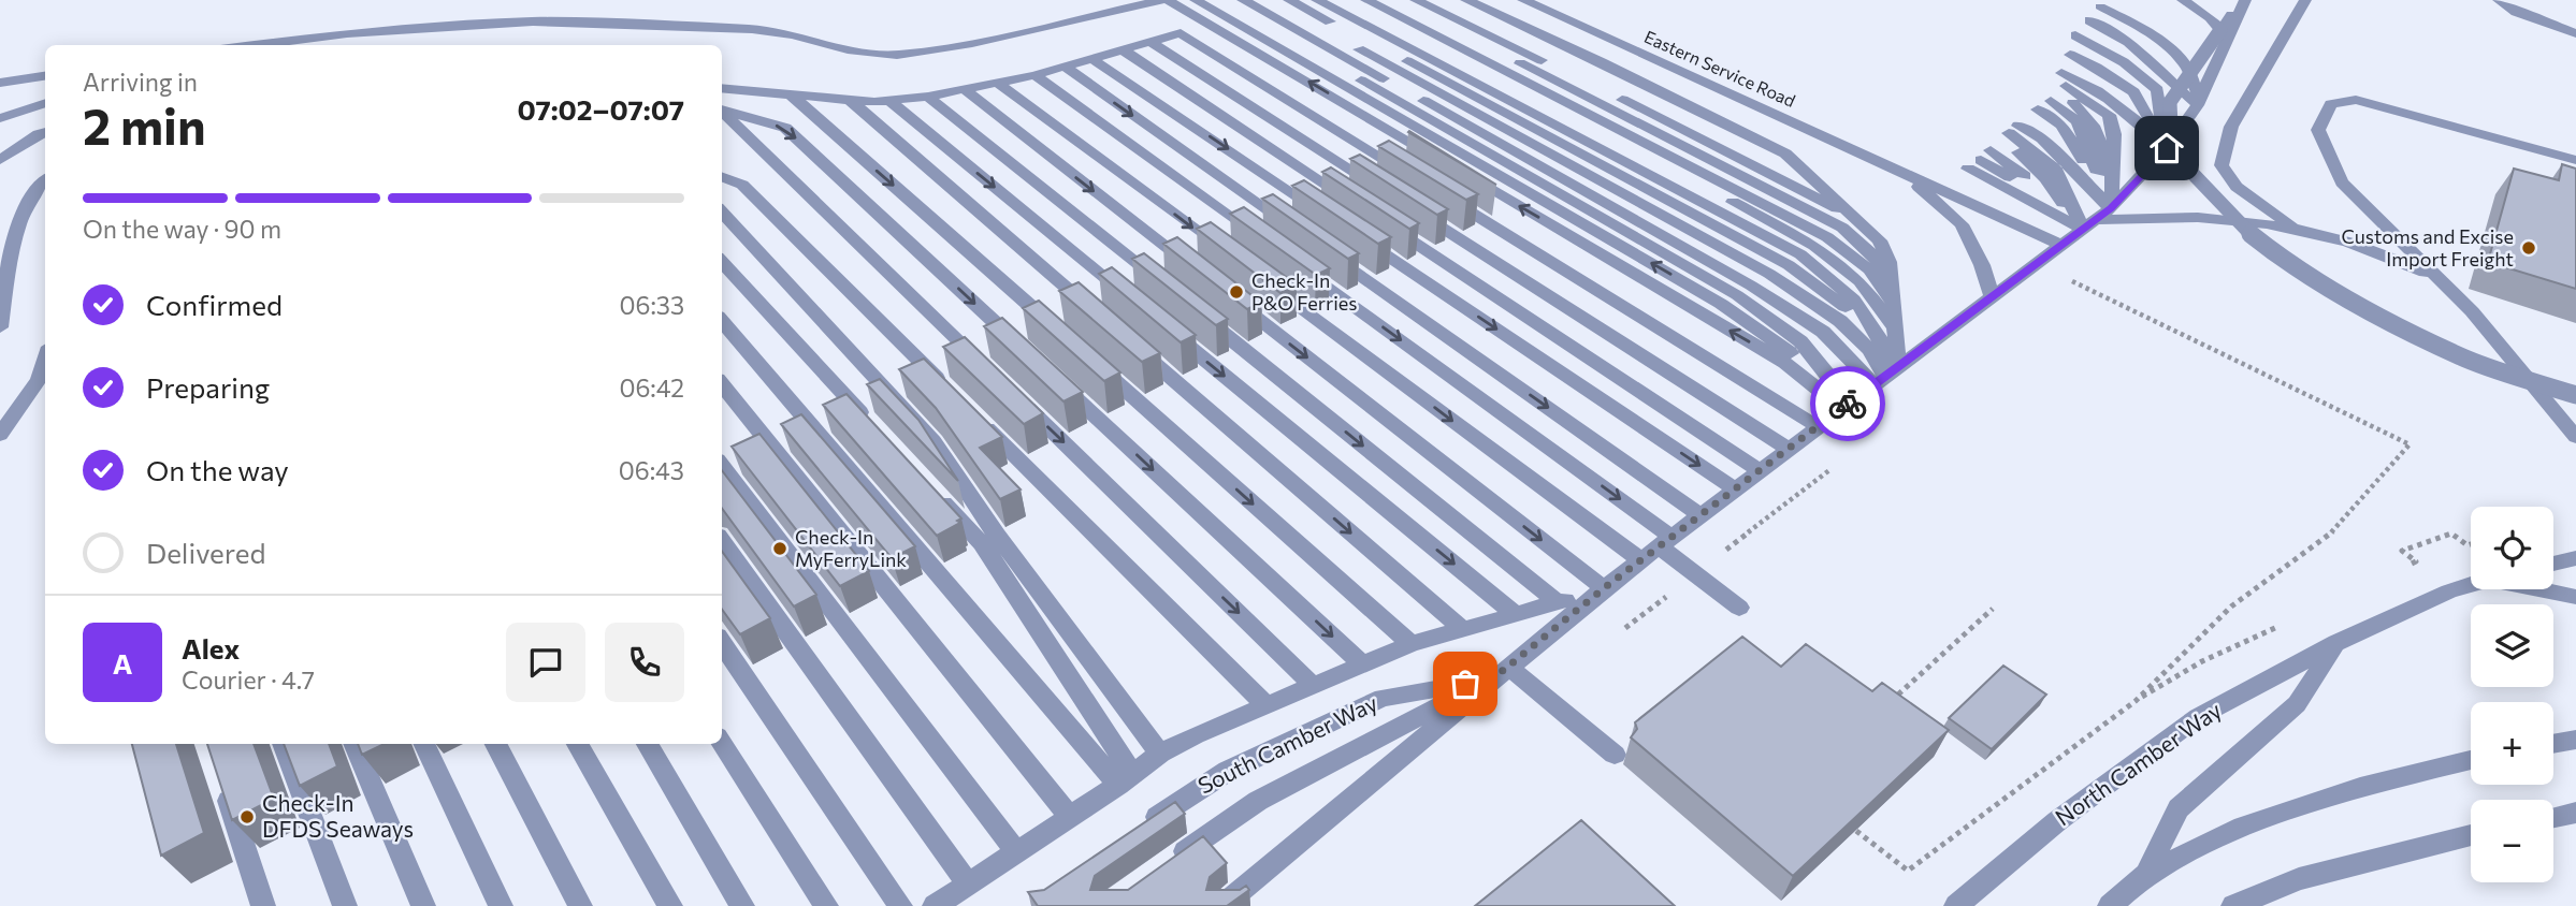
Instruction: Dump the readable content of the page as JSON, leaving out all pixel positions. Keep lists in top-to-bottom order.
{
  "streets": {
    "lane": ["Eastern Service Road", "South Camber Way", "North Camber Way"]
  },
  "crossings": [
    ["Eastern Service Road", "South Camber Way"]
  ],
  "places": [
    "Customs and Excise Import Freight",
    "Check-In P&O Ferries",
    "Check-In MyFerryLink",
    "Check-In DFDS Seaways"
  ],
  "page": {
    "heading": ["2 min", "Arriving in", "07:02–07:07"],
    "panel": ["Alex", "Courier · 4.7"],
    "bar": "On the way · 90 m",
    "list": [
      ["Confirmed", "06:33"],
      ["Preparing", "06:42"],
      ["On the way", "06:43"],
      "Delivered"
    ],
    "map_buttons": ["+", "−"],
    "round": "A"
  }
}
